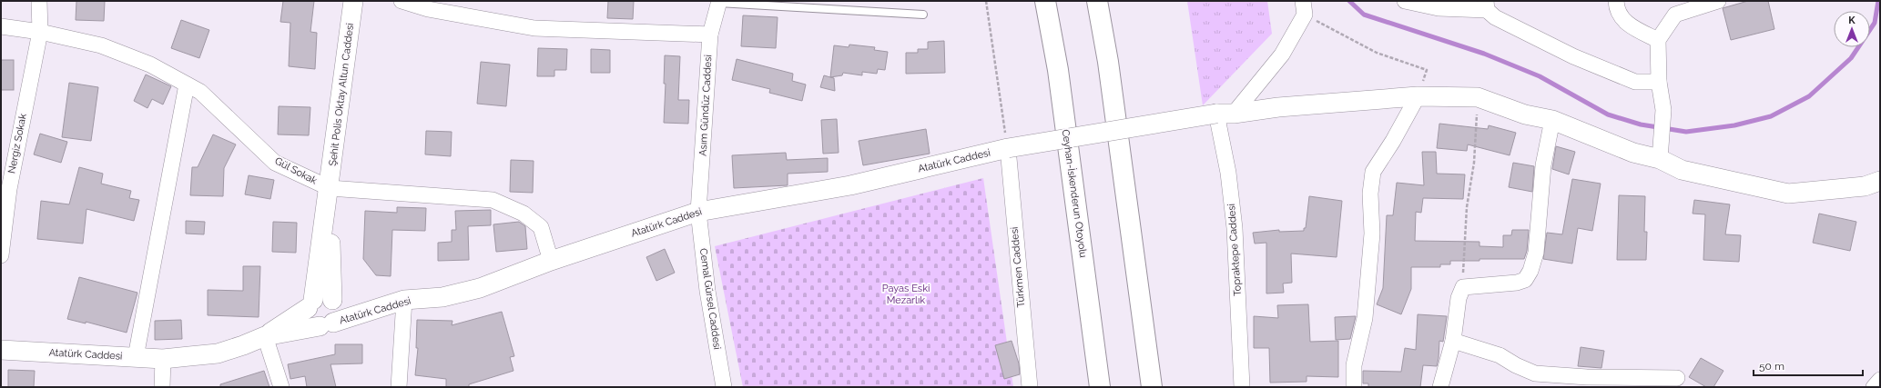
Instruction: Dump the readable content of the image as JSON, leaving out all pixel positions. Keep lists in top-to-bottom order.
{
  "streets": {
    "highway": ["Ceyhan-İskenderun Otoyolu"],
    "street": [
      "Şehit Polis Oktay Altun Caddesi",
      "Asım Gündüz Caddesi",
      "Nergiz Sokak",
      "Atatürk Caddesi",
      "Gül Sokak",
      "Topraktepe Caddesi",
      "Türkmen Caddesi",
      "Cemal Gürsel Caddesi"
    ]
  },
  "crossings": [
    ["Şehit Polis Oktay Altun Caddesi", "Atatürk Caddesi"],
    ["Şehit Polis Oktay Altun Caddesi", "Gül Sokak"],
    ["Asım Gündüz Caddesi", "Atatürk Caddesi"],
    ["Asım Gündüz Caddesi", "Cemal Gürsel Caddesi"],
    ["Nergiz Sokak", "Gül Sokak"],
    ["Atatürk Caddesi", "Gül Sokak"],
    ["Atatürk Caddesi", "Topraktepe Caddesi"],
    ["Atatürk Caddesi", "Türkmen Caddesi"],
    ["Atatürk Caddesi", "Cemal Gürsel Caddesi"]
  ],
  "parks": ["Payas Eski Mezarlık"],
  "scale_bar": "50 m",
  "north": "top"
}
